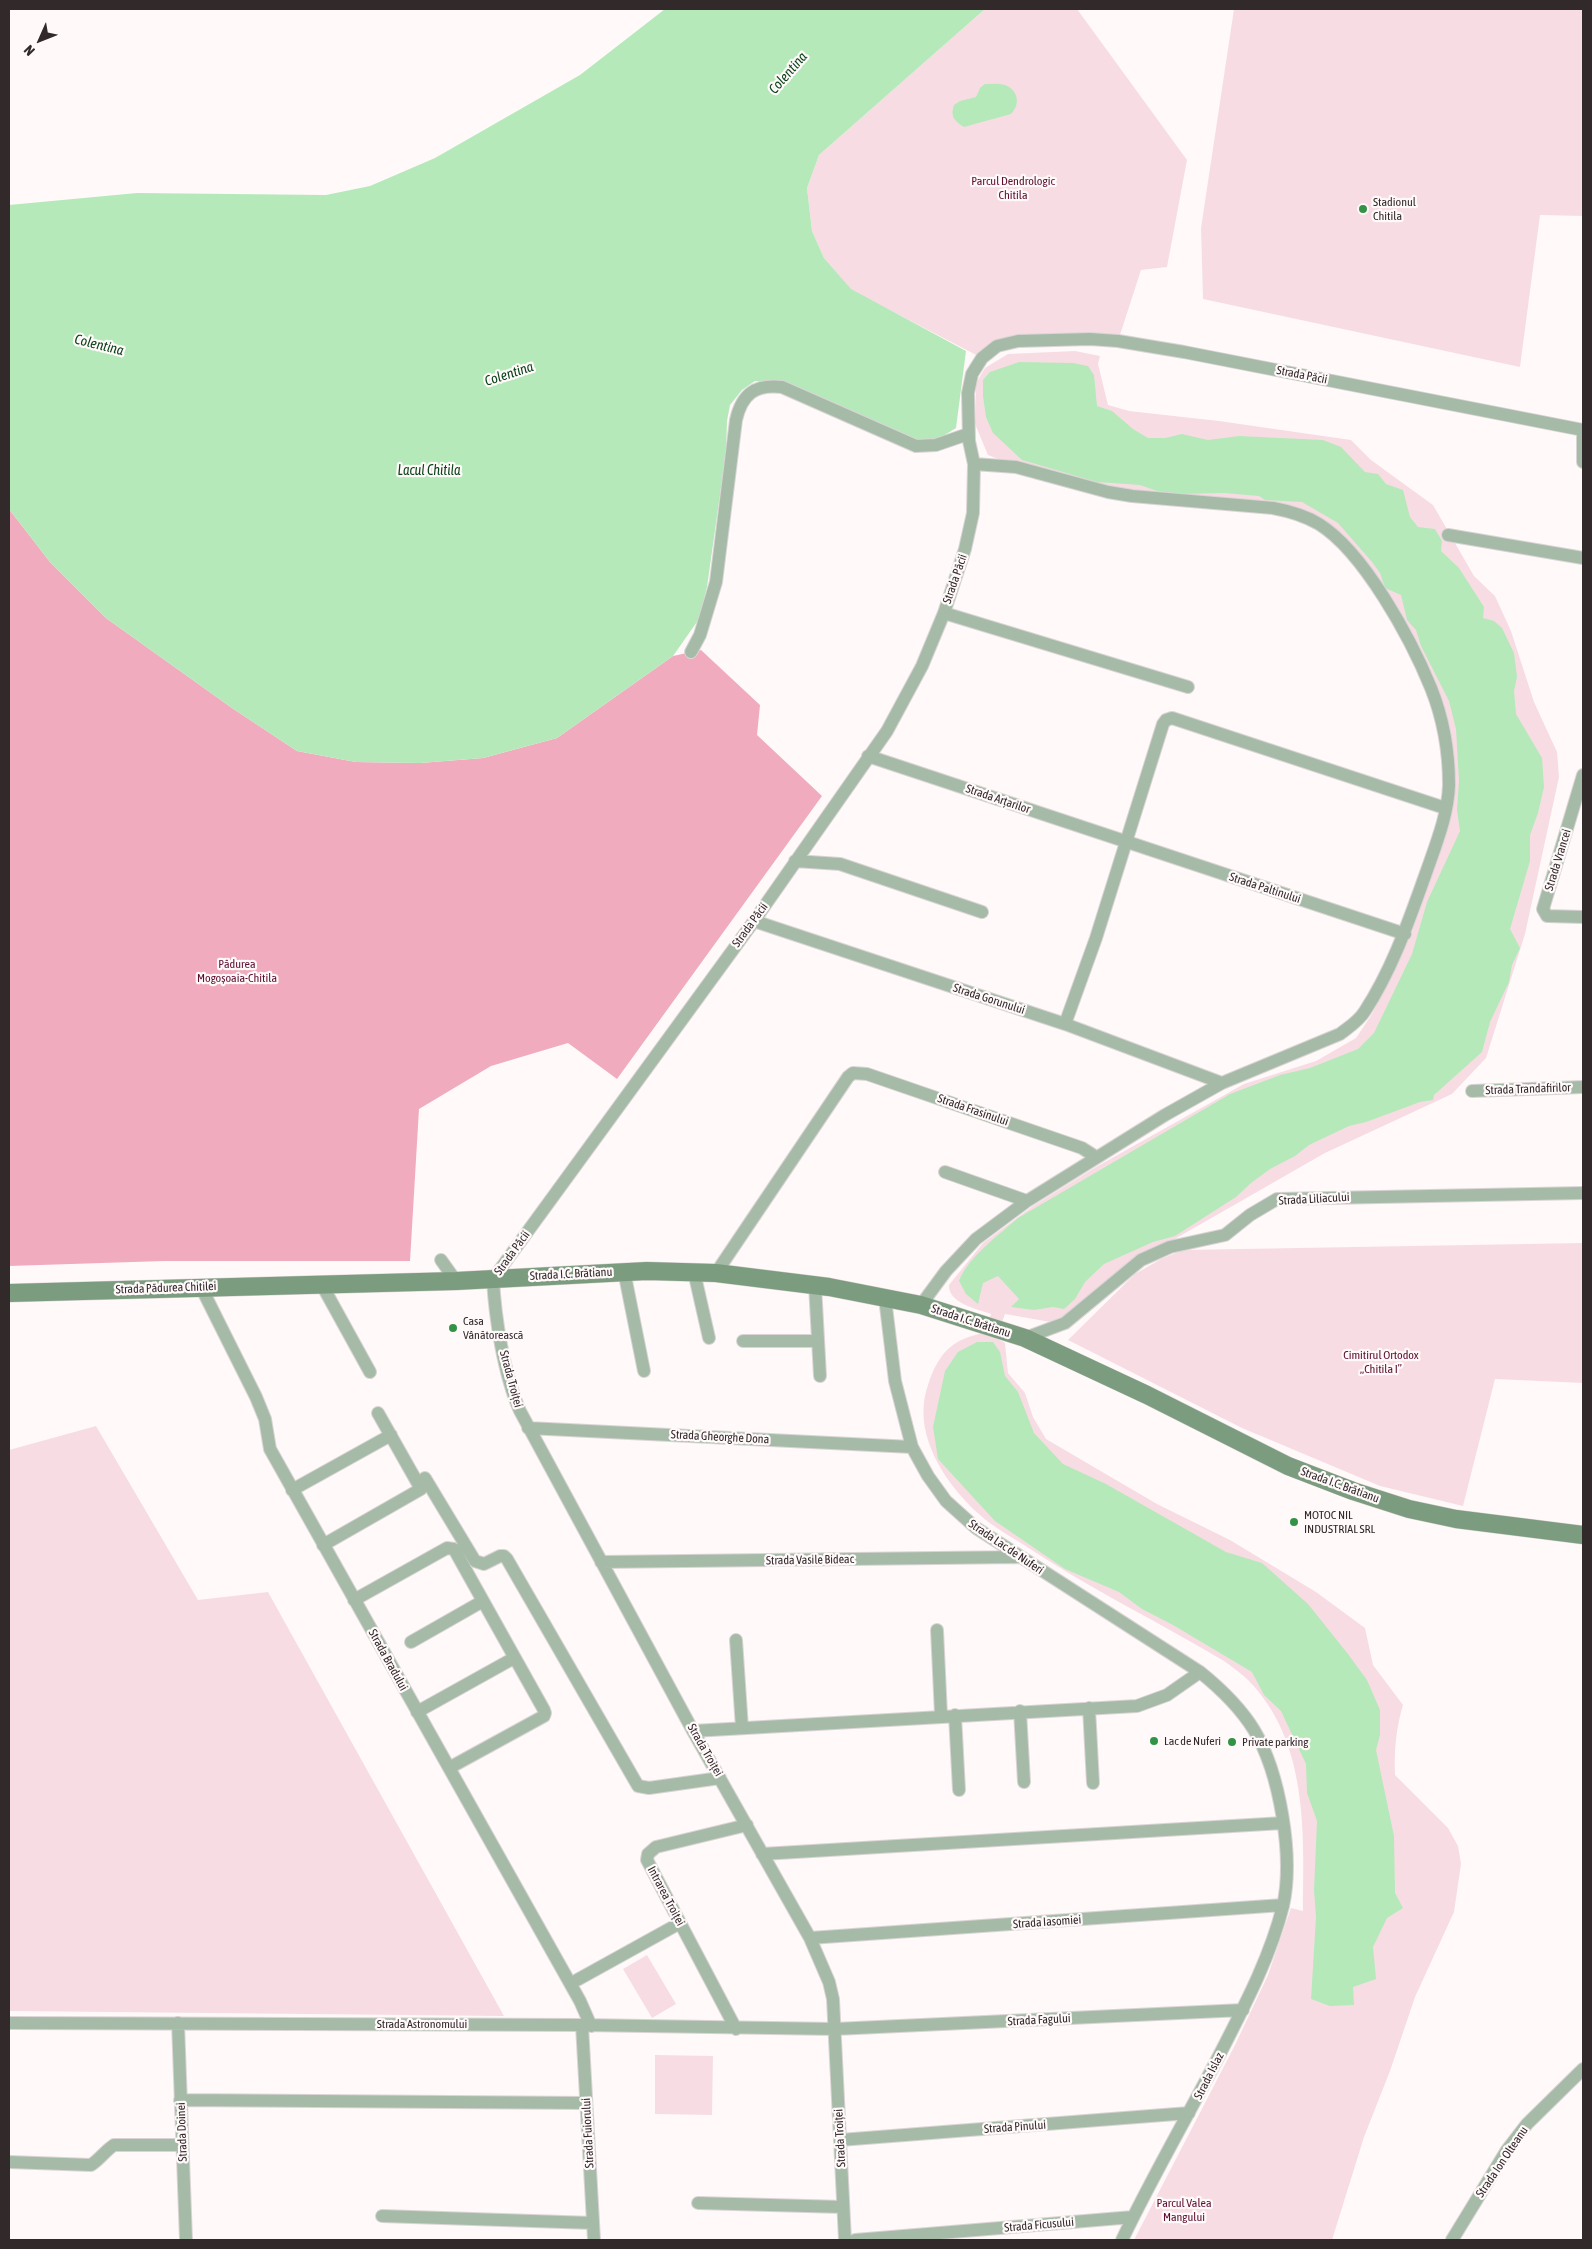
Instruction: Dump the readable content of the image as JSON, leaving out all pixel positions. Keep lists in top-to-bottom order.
{
  "streets": {
    "main road": ["Strada I.C. Brătianu", "Strada Pădurea Chitilei"],
    "street": [
      "Strada Păcii",
      "Strada Arțarilor",
      "Strada Vrancei",
      "Strada Paltinului",
      "Strada Gorunului",
      "Strada Trandafirilor",
      "Strada Frasinului",
      "Strada Liliacului",
      "Strada Troiței",
      "Strada Gheorghe Dona",
      "Strada Lac de Nuferi",
      "Strada Vasile Bideac",
      "Strada Bradului",
      "Intrarea Troiței",
      "Strada Iasomiei",
      "Strada Fagului",
      "Strada Astronomului",
      "Strada Islaz",
      "Strada Pinului",
      "Strada Doinei",
      "Strada Fuiorului",
      "Strada Ion Olteanu",
      "Strada Ficusului"
    ]
  },
  "crossings": [
    ["Strada Păcii", "Strada Arțarilor"],
    ["Strada Păcii", "Strada Gorunului"],
    ["Strada Păcii", "Strada I.C. Brătianu"],
    ["Strada Păcii", "Strada Troiței"],
    ["Strada Arțarilor", "Strada Paltinului"],
    ["Strada Frasinului", "Strada I.C. Brătianu"],
    ["Strada Liliacului", "Strada I.C. Brătianu"],
    ["Strada I.C. Brătianu", "Strada Pădurea Chitilei"],
    ["Strada I.C. Brătianu", "Strada Troiței"],
    ["Strada I.C. Brătianu", "Strada Lac de Nuferi"],
    ["Strada Pădurea Chitilei", "Strada Bradului"],
    ["Strada Troiței", "Strada Gheorghe Dona"],
    ["Strada Troiței", "Strada Vasile Bideac"],
    ["Strada Troiței", "Intrarea Troiței"],
    ["Strada Troiței", "Strada Iasomiei"],
    ["Strada Troiței", "Strada Fagului"],
    ["Strada Troiței", "Strada Astronomului"],
    ["Strada Troiței", "Strada Pinului"],
    ["Strada Gheorghe Dona", "Strada Lac de Nuferi"],
    ["Strada Lac de Nuferi", "Strada Vasile Bideac"],
    ["Strada Lac de Nuferi", "Strada Iasomiei"],
    ["Strada Lac de Nuferi", "Strada Islaz"],
    ["Strada Bradului", "Strada Astronomului"],
    ["Strada Bradului", "Strada Fuiorului"],
    ["Intrarea Troiței", "Strada Astronomului"],
    ["Strada Iasomiei", "Strada Islaz"],
    ["Strada Fagului", "Strada Astronomului"],
    ["Strada Fagului", "Strada Islaz"],
    ["Strada Astronomului", "Strada Doinei"],
    ["Strada Astronomului", "Strada Fuiorului"],
    ["Strada Islaz", "Strada Pinului"],
    ["Strada Islaz", "Strada Ficusului"]
  ],
  "water": ["Colentina", "Lacul Chitila"],
  "parks": [
    "Parcul Dendrologic Chitila",
    "Pădurea Mogoșoaia-Chitila",
    "Cimitirul Ortodox „Chitila I”",
    "Parcul Valea Mangului"
  ],
  "places": [
    "Stadionul Chitila",
    "Casa Vânătorească",
    "MOTOC NIL INDUSTRIAL SRL",
    "Lac de Nuferi",
    "Private parking"
  ],
  "north": "bottom left"
}
